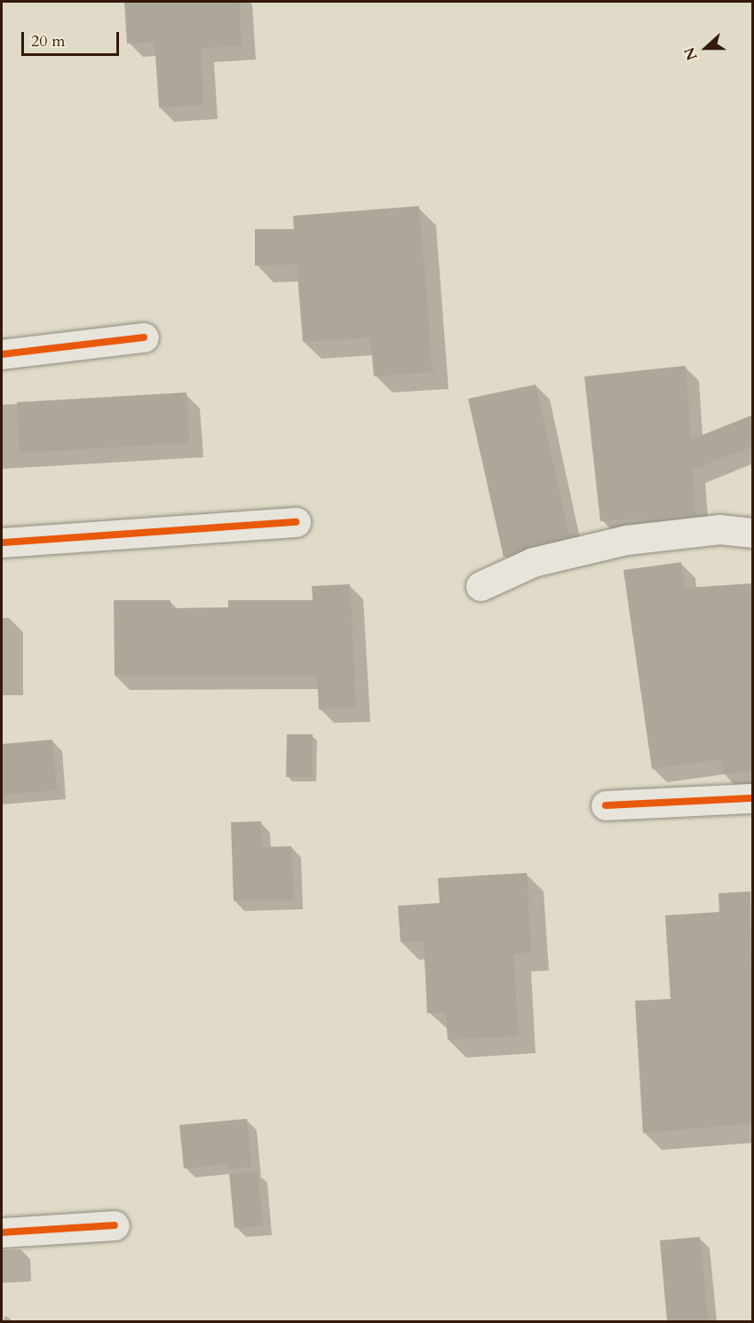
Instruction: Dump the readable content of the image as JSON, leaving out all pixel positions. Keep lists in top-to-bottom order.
{
  "scale_bar": "20 m",
  "north": "left"
}
